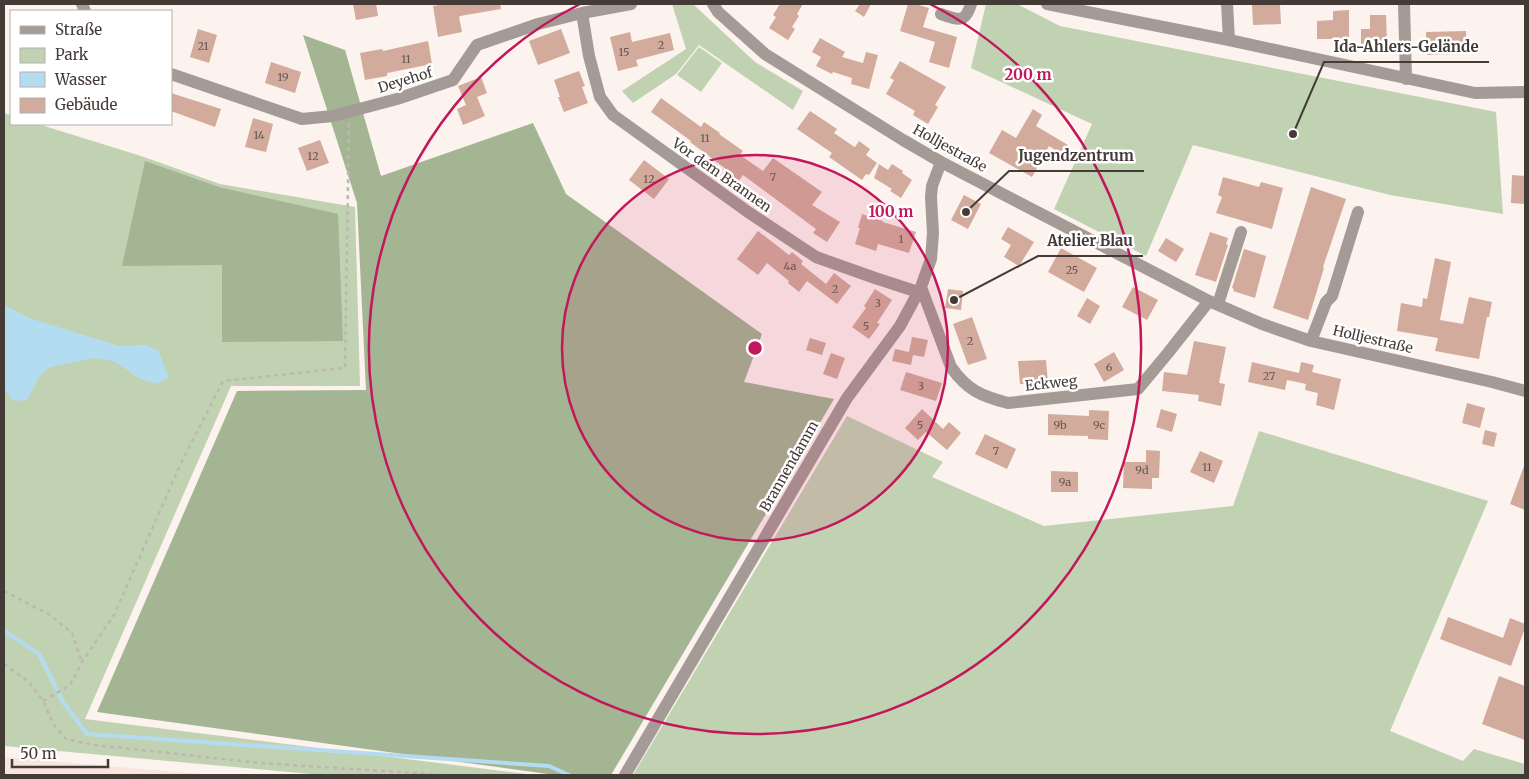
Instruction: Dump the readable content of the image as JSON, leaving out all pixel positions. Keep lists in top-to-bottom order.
{
  "streets": {
    "street": [
      "Deyehof",
      "Holljestraße",
      "Vor dem Brannen",
      "Eckweg",
      "Brannendamm"
    ]
  },
  "crossings": [
    ["Deyehof", "Vor dem Brannen"],
    ["Holljestraße", "Eckweg"],
    ["Holljestraße", "Brannendamm"],
    ["Vor dem Brannen", "Eckweg"],
    ["Vor dem Brannen", "Brannendamm"],
    ["Eckweg", "Brannendamm"]
  ],
  "places": ["Ida-Ahlers-Gelände", "Jugendzentrum", "Atelier Blau"],
  "house_numbers": [
    "2",
    "21",
    "15",
    "11",
    "19",
    "14",
    "11",
    "12",
    "7",
    "12",
    "1",
    "4a",
    "25",
    "2",
    "3",
    "5",
    "2",
    "6",
    "27",
    "3",
    "5",
    "9b",
    "9c",
    "7",
    "11",
    "9d",
    "9a"
  ],
  "legend": [
    "Straße",
    "Park",
    "Wasser",
    "Gebäude"
  ],
  "scale_bar": "50 m",
  "rings": ["200 m", "100 m"]
}
